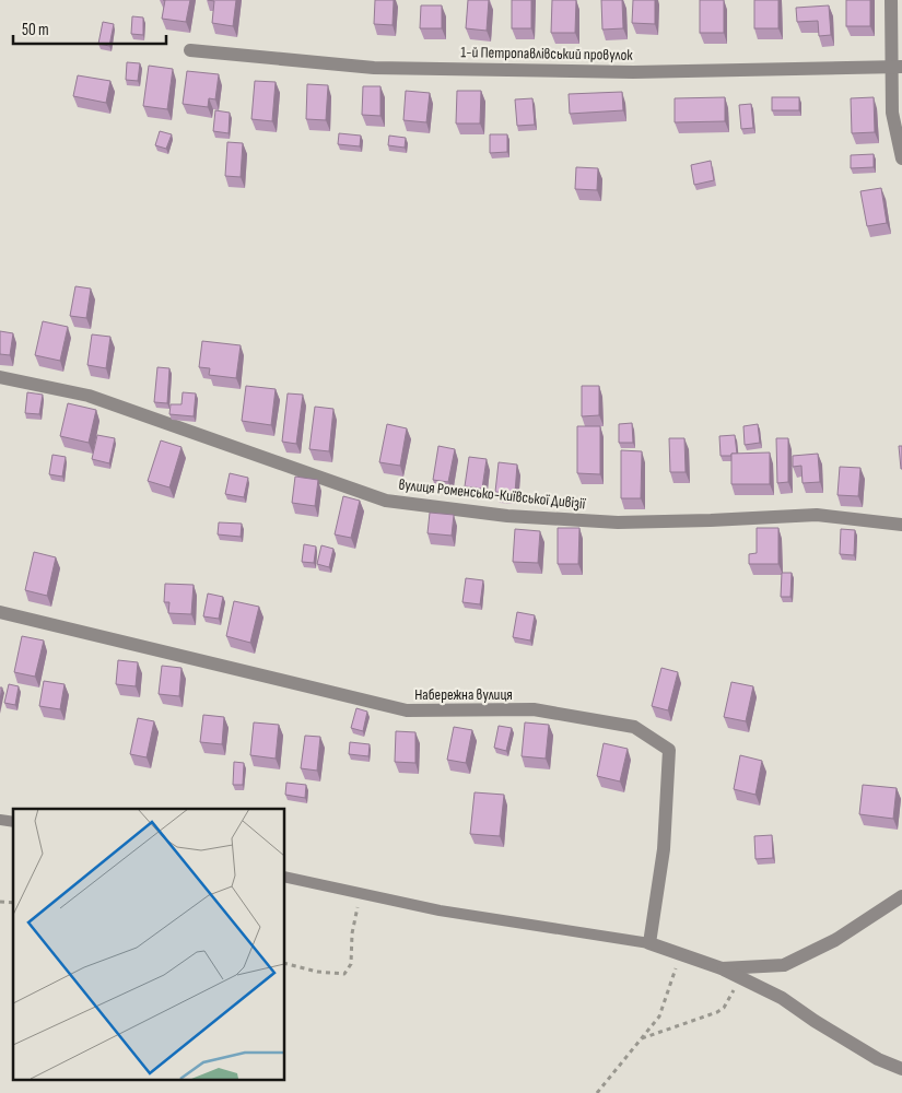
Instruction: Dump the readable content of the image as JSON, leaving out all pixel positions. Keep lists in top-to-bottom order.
{
  "streets": {
    "street": ["1-й Петропавлівський провулок", "вулиця Роменсько-Київської Дивізії", "Набережна вулиця"]
  },
  "scale_bar": "50 m"
}
